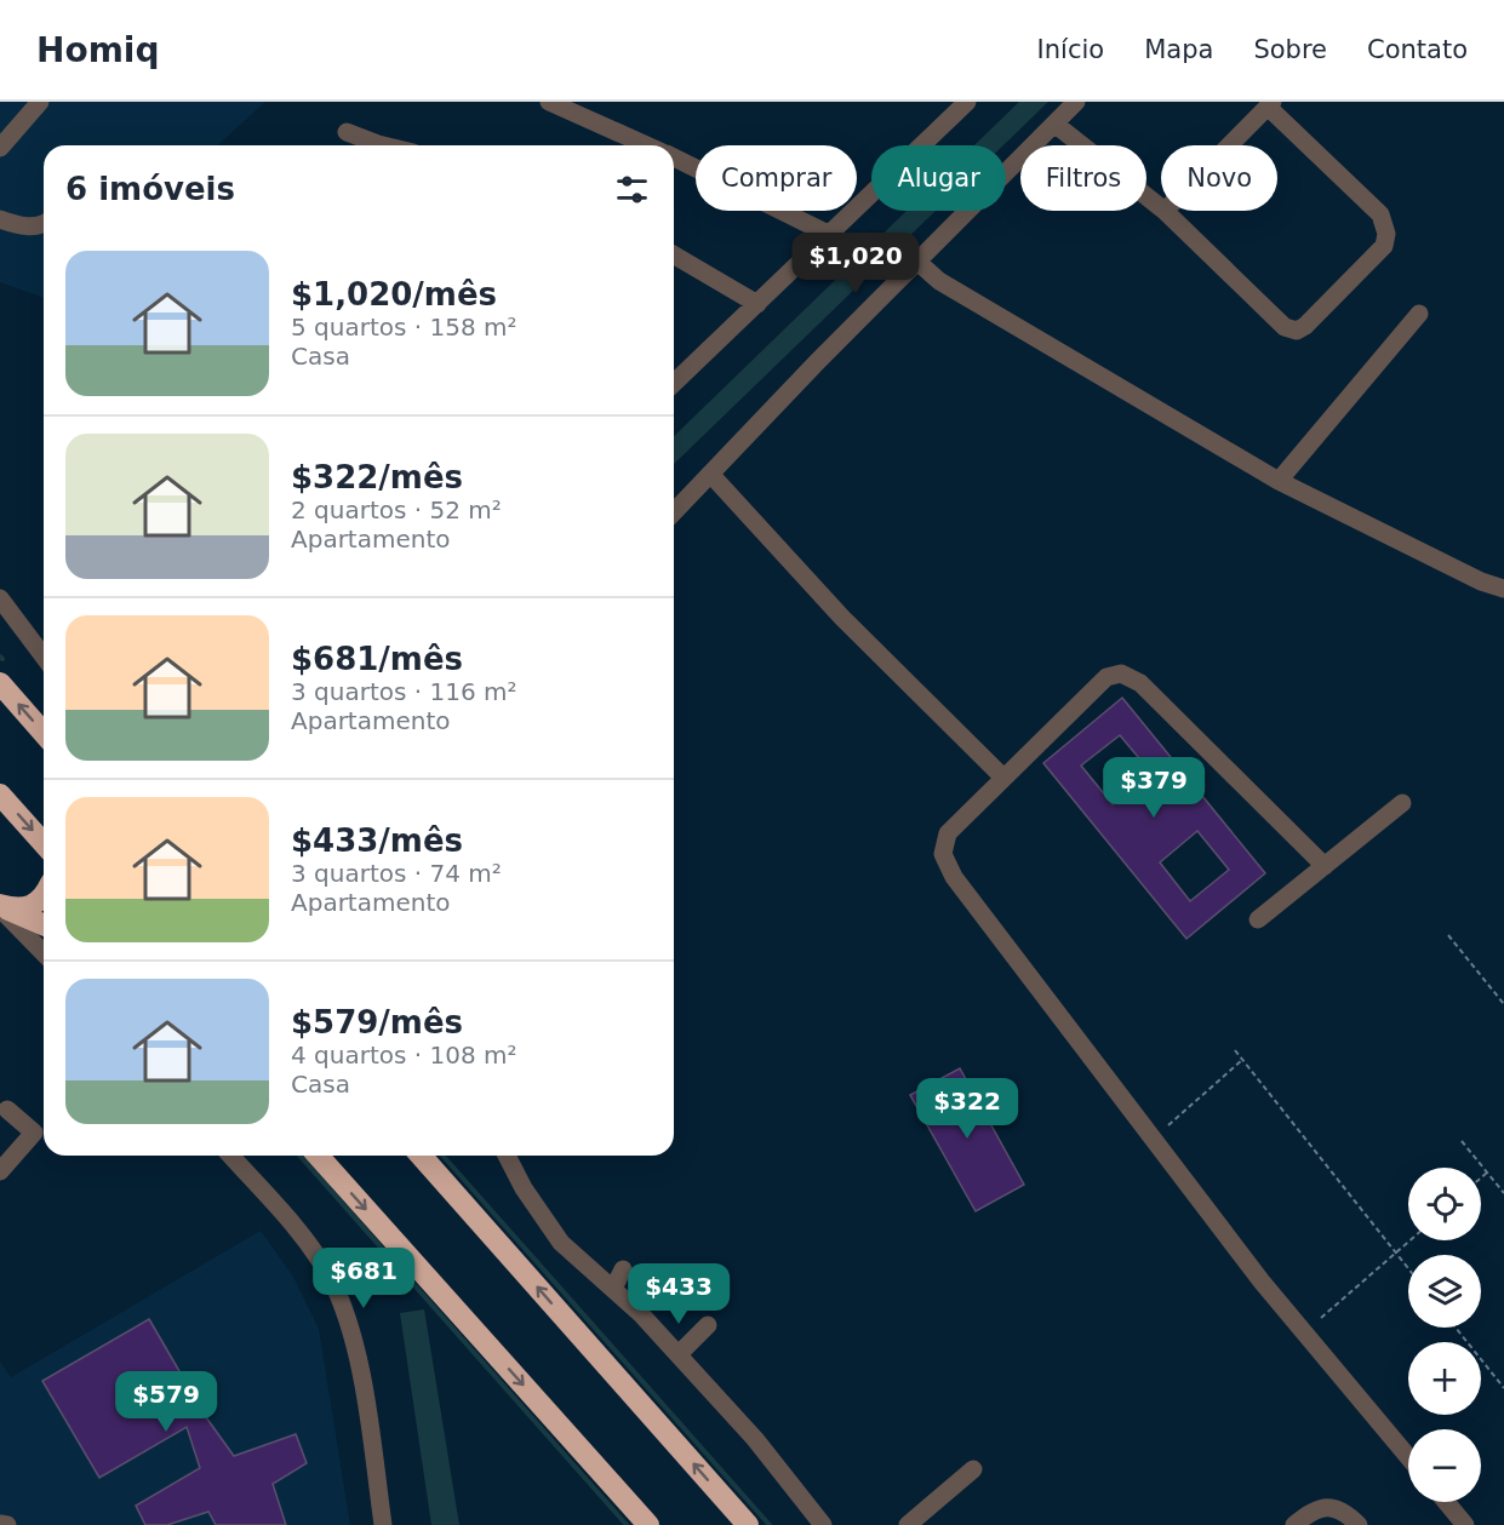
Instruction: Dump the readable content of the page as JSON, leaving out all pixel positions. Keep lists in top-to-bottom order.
{
  "page": {
    "header": "Homiq",
    "nav": [
      "Início",
      "Mapa",
      "Sobre",
      "Contato"
    ],
    "chip": [
      "Comprar",
      "Alugar",
      "Filtros",
      "Novo"
    ],
    "heading": "6 imóveis",
    "price": [
      "$1,020",
      "$379",
      "$322",
      "$681",
      "$433",
      "$579"
    ],
    "list": [
      {
        "name": "$1,020/mês",
        "note": "5 quartos · 158 m² · Casa"
      },
      {
        "name": "$322/mês",
        "note": "2 quartos · 52 m² · Apartamento"
      },
      {
        "name": "$681/mês",
        "note": "3 quartos · 116 m² · Apartamento"
      },
      {
        "name": "$433/mês",
        "note": "3 quartos · 74 m² · Apartamento"
      },
      {
        "name": "$579/mês",
        "note": "4 quartos · 108 m² · Casa"
      }
    ],
    "map_buttons": ["+", "−"]
  }
}
